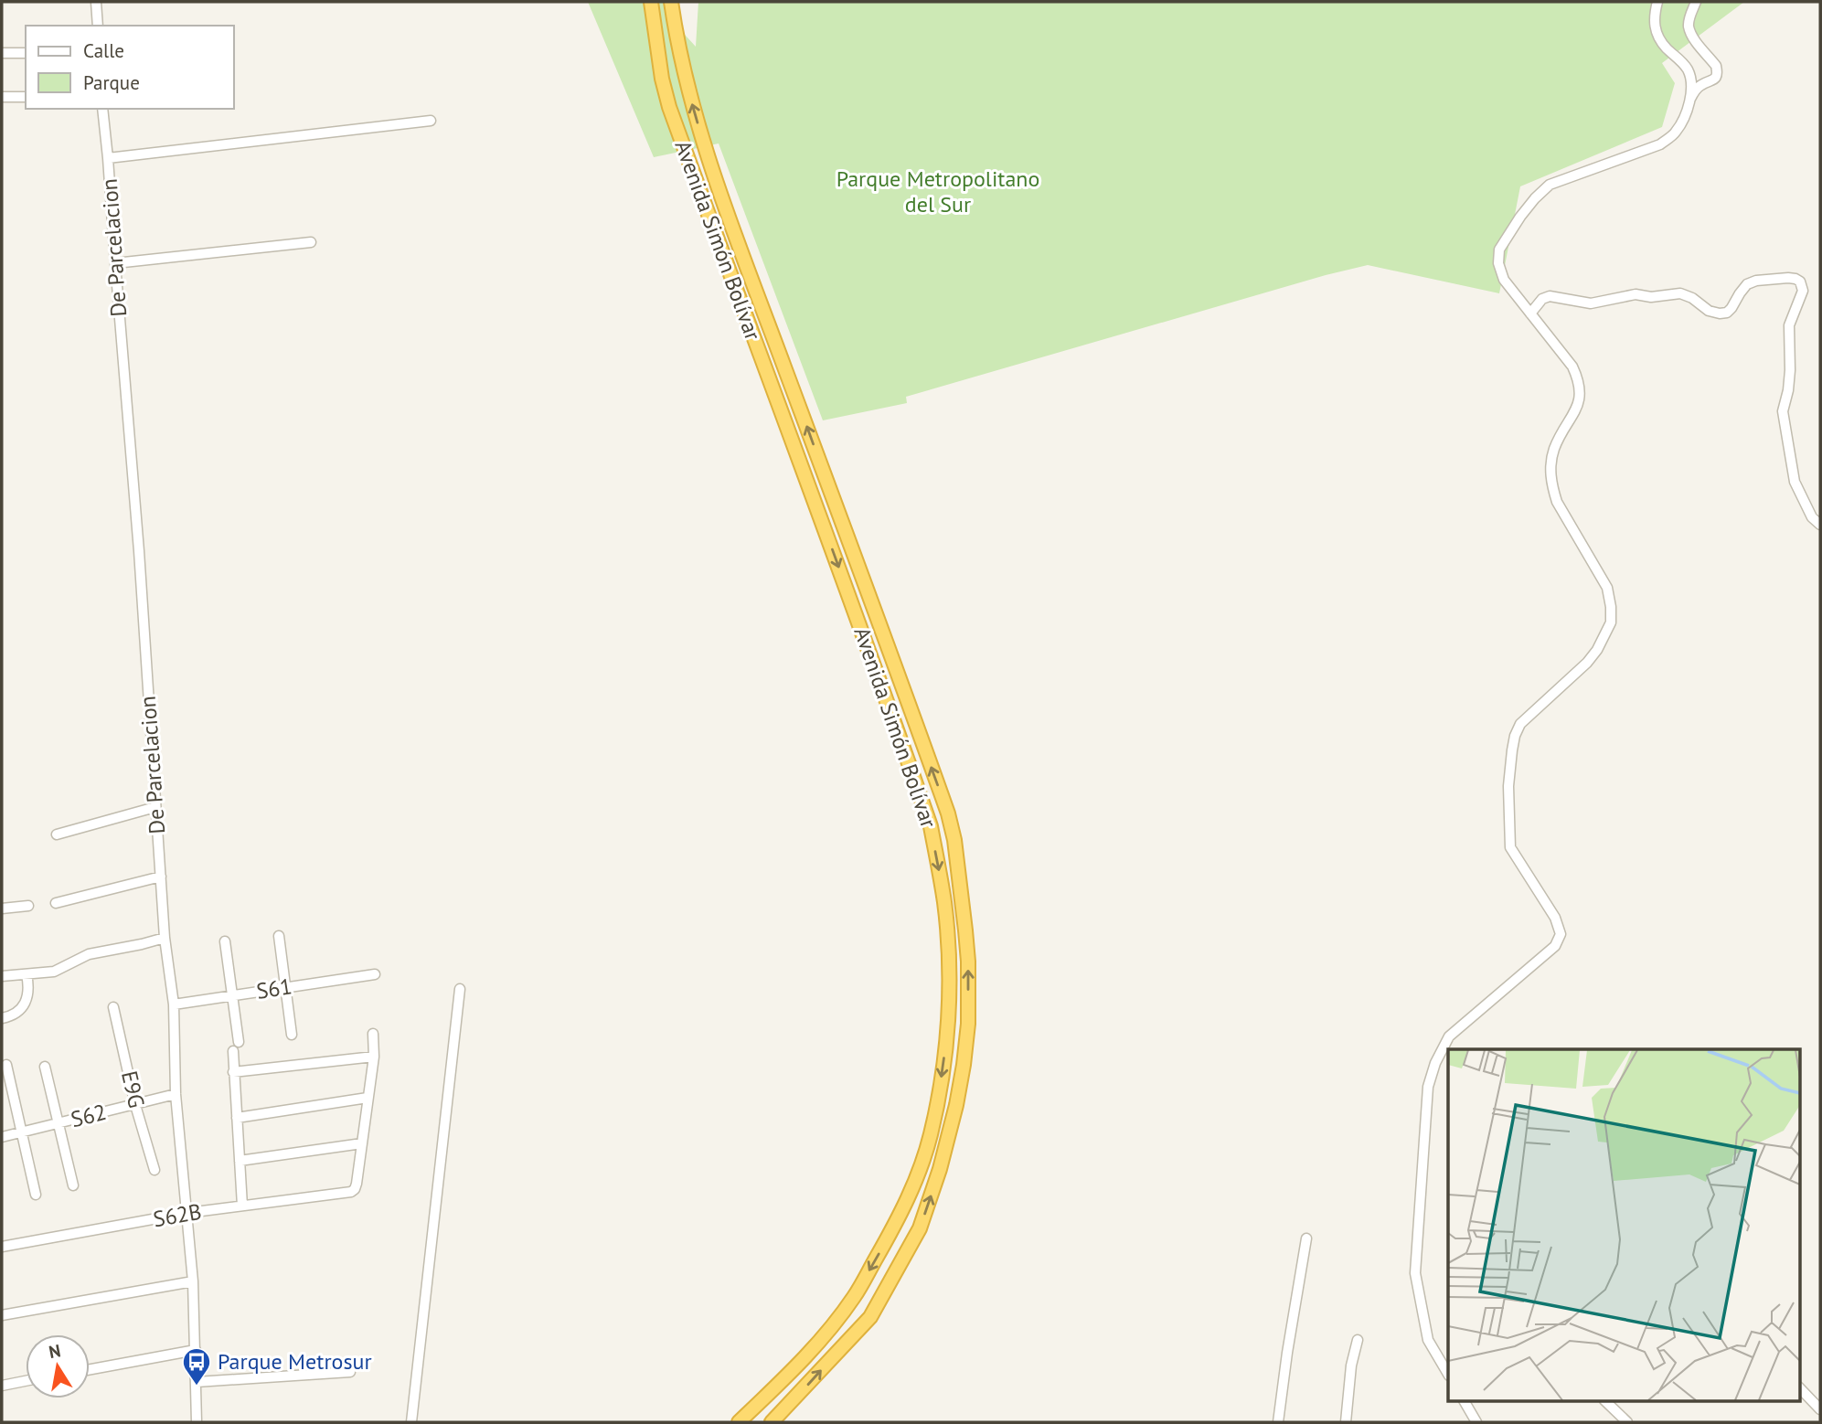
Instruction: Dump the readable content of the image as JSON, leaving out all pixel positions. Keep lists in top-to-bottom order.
{
  "streets": {
    "highway": ["Avenida Simón Bolívar"],
    "street": [
      "De Parcelacion",
      "S61",
      "E9G",
      "S62",
      "S62B"
    ]
  },
  "crossings": [
    ["De Parcelacion", "S61"],
    ["De Parcelacion", "S62"],
    ["De Parcelacion", "S62B"],
    ["E9G", "S62"]
  ],
  "parks": ["Parque Metropolitano del Sur"],
  "places": {
    "bus stop": ["Parque Metrosur"]
  },
  "legend": ["Calle", "Parque"],
  "north": "top"
}
